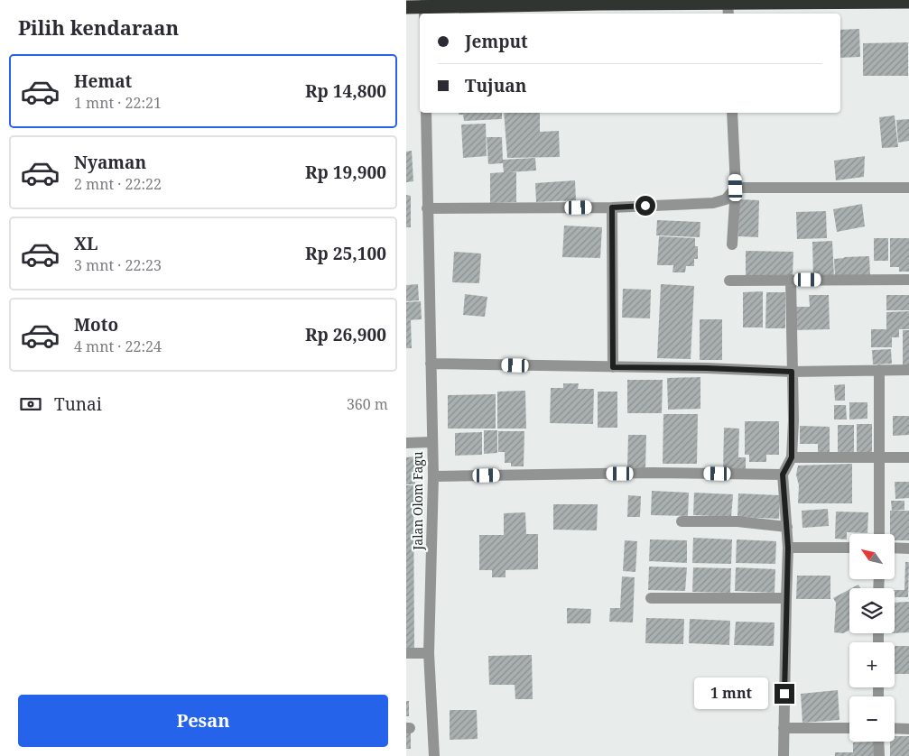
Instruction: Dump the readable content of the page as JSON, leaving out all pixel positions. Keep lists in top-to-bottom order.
{
  "streets": {
    "street": ["Jalan Olom Fagu"]
  },
  "north": "top left",
  "page": {
    "heading": "Pilih kendaraan",
    "banner": ["Jemput", "Tujuan"],
    "list": [
      {
        "name": "Hemat",
        "note": "1 mnt · 22:21",
        "value": "Rp 14,800"
      },
      {
        "name": "Nyaman",
        "note": "2 mnt · 22:22",
        "value": "Rp 19,900"
      },
      {
        "name": "XL",
        "note": "3 mnt · 22:23",
        "value": "Rp 25,100"
      },
      {
        "name": "Moto",
        "note": "4 mnt · 22:24",
        "value": "Rp 26,900"
      }
    ],
    "pay": ["Tunai", "360 m"],
    "map_buttons": ["+", "−"],
    "bubble": "1 mnt",
    "buttons": "Pesan"
  }
}
